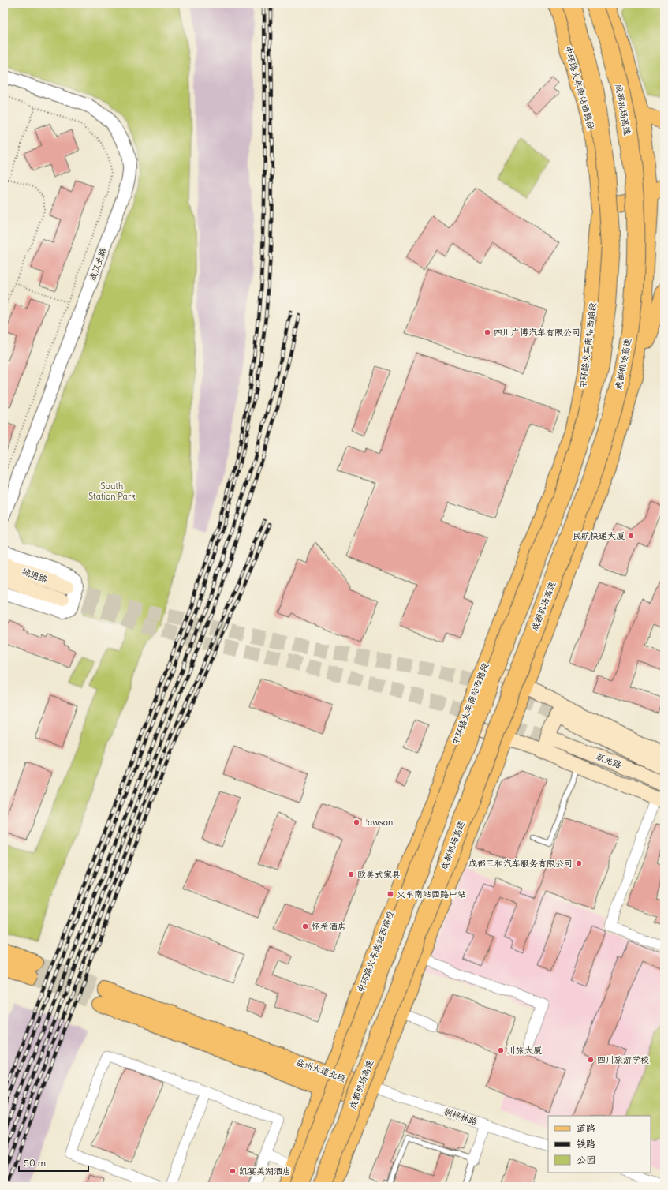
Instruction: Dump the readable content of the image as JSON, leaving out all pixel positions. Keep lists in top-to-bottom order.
{
  "streets": {
    "highway": ["成都机场高速"],
    "main road": [
      "中环路火车南站西路段",
      "城通路",
      "新光路",
      "益州大道北段"
    ],
    "street": ["成汉北路", "桐梓林路"]
  },
  "crossings": [
    ["中环路火车南站西路段", "益州大道北段"],
    ["益州大道北段", "桐梓林路"]
  ],
  "parks": ["South Station Park"],
  "places": {
    "other": [
      "四川广博汽车有限公司",
      "民航快递大厦",
      "Lawson",
      "成都三和汽车服务有限公司",
      "欧美式家具",
      "怀希酒店",
      "川旅大厦",
      "四川旅游学校",
      "凯宴美湖酒店"
    ],
    "transit": ["火车南站西路中站"]
  },
  "legend": ["道路", "铁路", "公园"],
  "scale_bar": "50 m"
}
